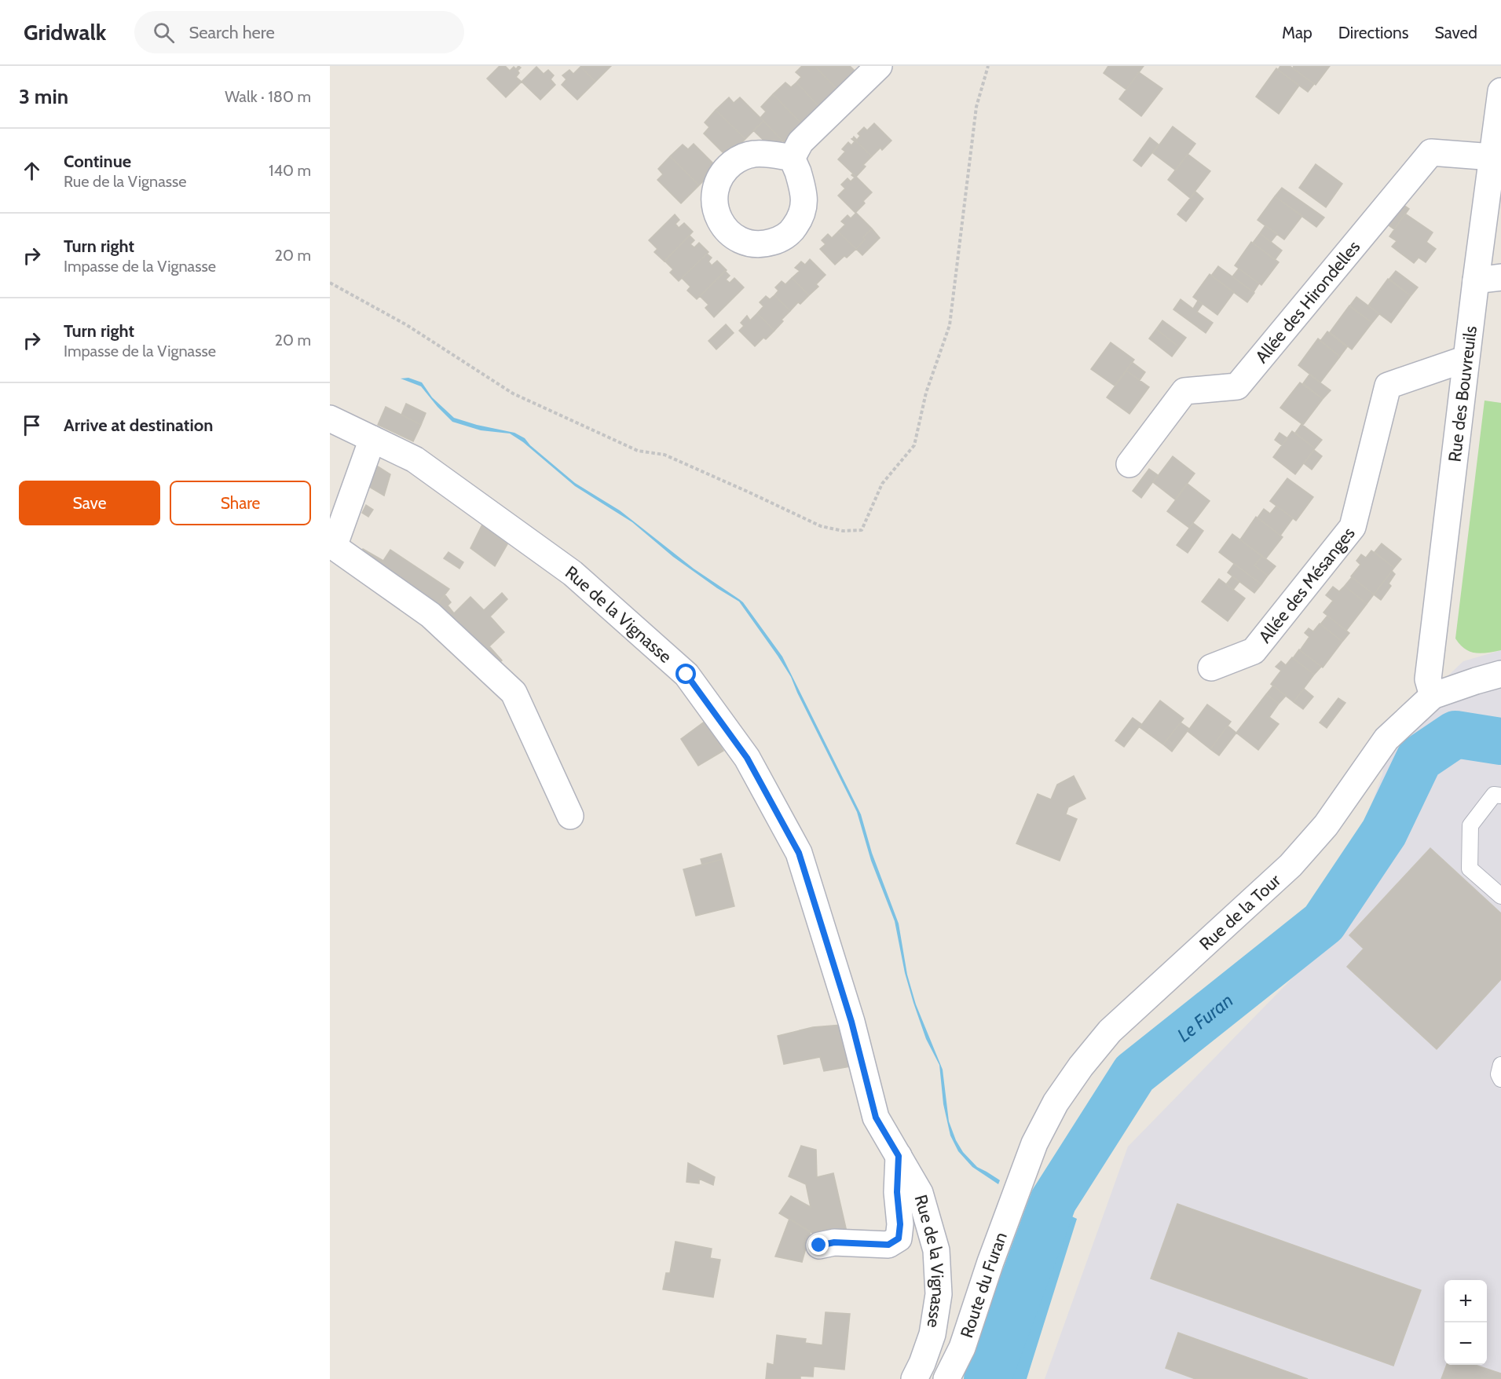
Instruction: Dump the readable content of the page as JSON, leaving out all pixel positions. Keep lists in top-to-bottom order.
{
  "streets": {
    "street": [
      "Allée des Hirondelles",
      "Rue des Bouvreuils",
      "Allée des Mésanges",
      "Rue de la Vignasse",
      "Rue de la Tour",
      "Route du Furan"
    ]
  },
  "crossings": [
    ["Allée des Hirondelles", "Rue des Bouvreuils"],
    ["Rue des Bouvreuils", "Allée des Mésanges"],
    ["Rue des Bouvreuils", "Rue de la Tour"],
    ["Rue de la Tour", "Route du Furan"]
  ],
  "water": ["Le Furan"],
  "page": {
    "header": "Gridwalk",
    "search": "Search here",
    "nav": ["Map", "Directions", "Saved"],
    "heading": ["3 min", "Walk · 180 m"],
    "list": [
      ["Continue", "Rue de la Vignasse", "140 m"],
      ["Turn right", "Impasse de la Vignasse", "20 m"],
      ["Turn right", "Impasse de la Vignasse", "20 m"],
      "Arrive at destination"
    ],
    "buttons": ["Save", "Share"],
    "map_buttons": ["+", "−"]
  }
}
